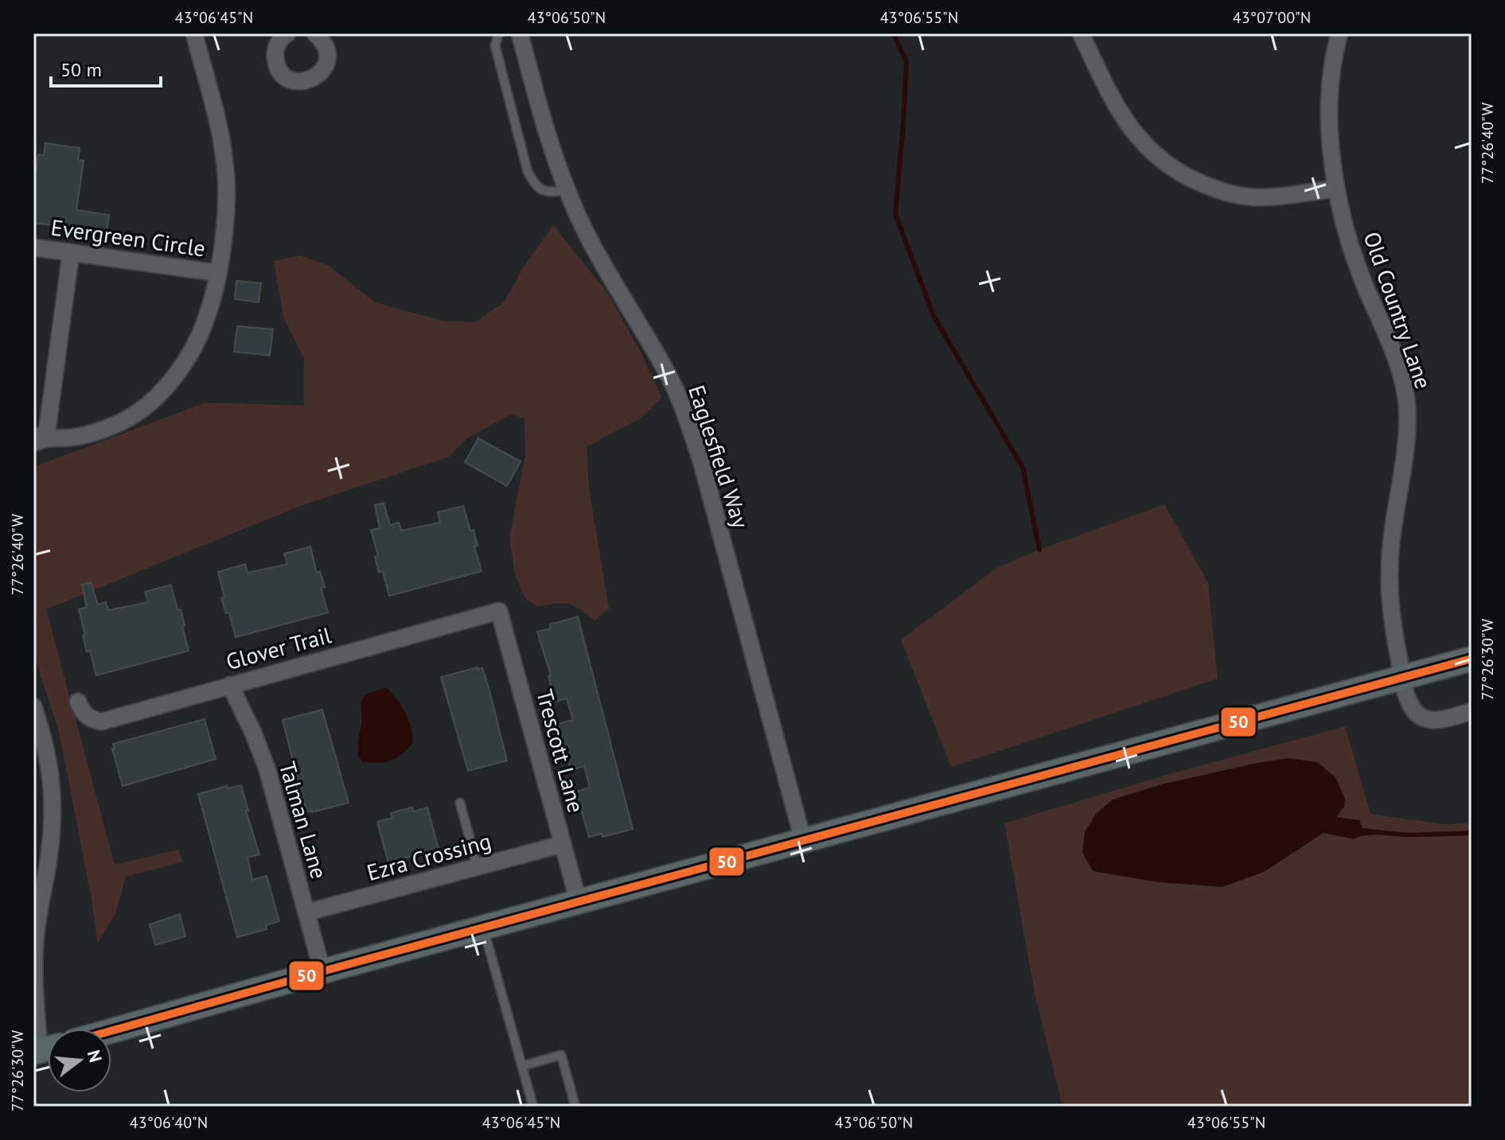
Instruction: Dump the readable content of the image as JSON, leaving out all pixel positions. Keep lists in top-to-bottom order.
{
  "streets": {
    "street": [
      "Evergreen Circle",
      "Old Country Lane",
      "Eaglesfield Way",
      "Glover Trail",
      "Trescott Lane",
      "Talman Lane",
      "Ezra Crossing"
    ]
  },
  "crossings": [
    ["Glover Trail", "Trescott Lane"],
    ["Glover Trail", "Talman Lane"],
    ["Trescott Lane", "Ezra Crossing"],
    ["Talman Lane", "Ezra Crossing"]
  ],
  "lines": ["transit line 50"],
  "scale_bar": "50 m",
  "north": "right",
  "coordinates": [
    "43°06'45\"N",
    "43°06'50\"N",
    "43°06'55\"N",
    "43°07'00\"N",
    "77°26'40\"W",
    "77°26'30\"W",
    "43°06'40\"N"
  ]
}
